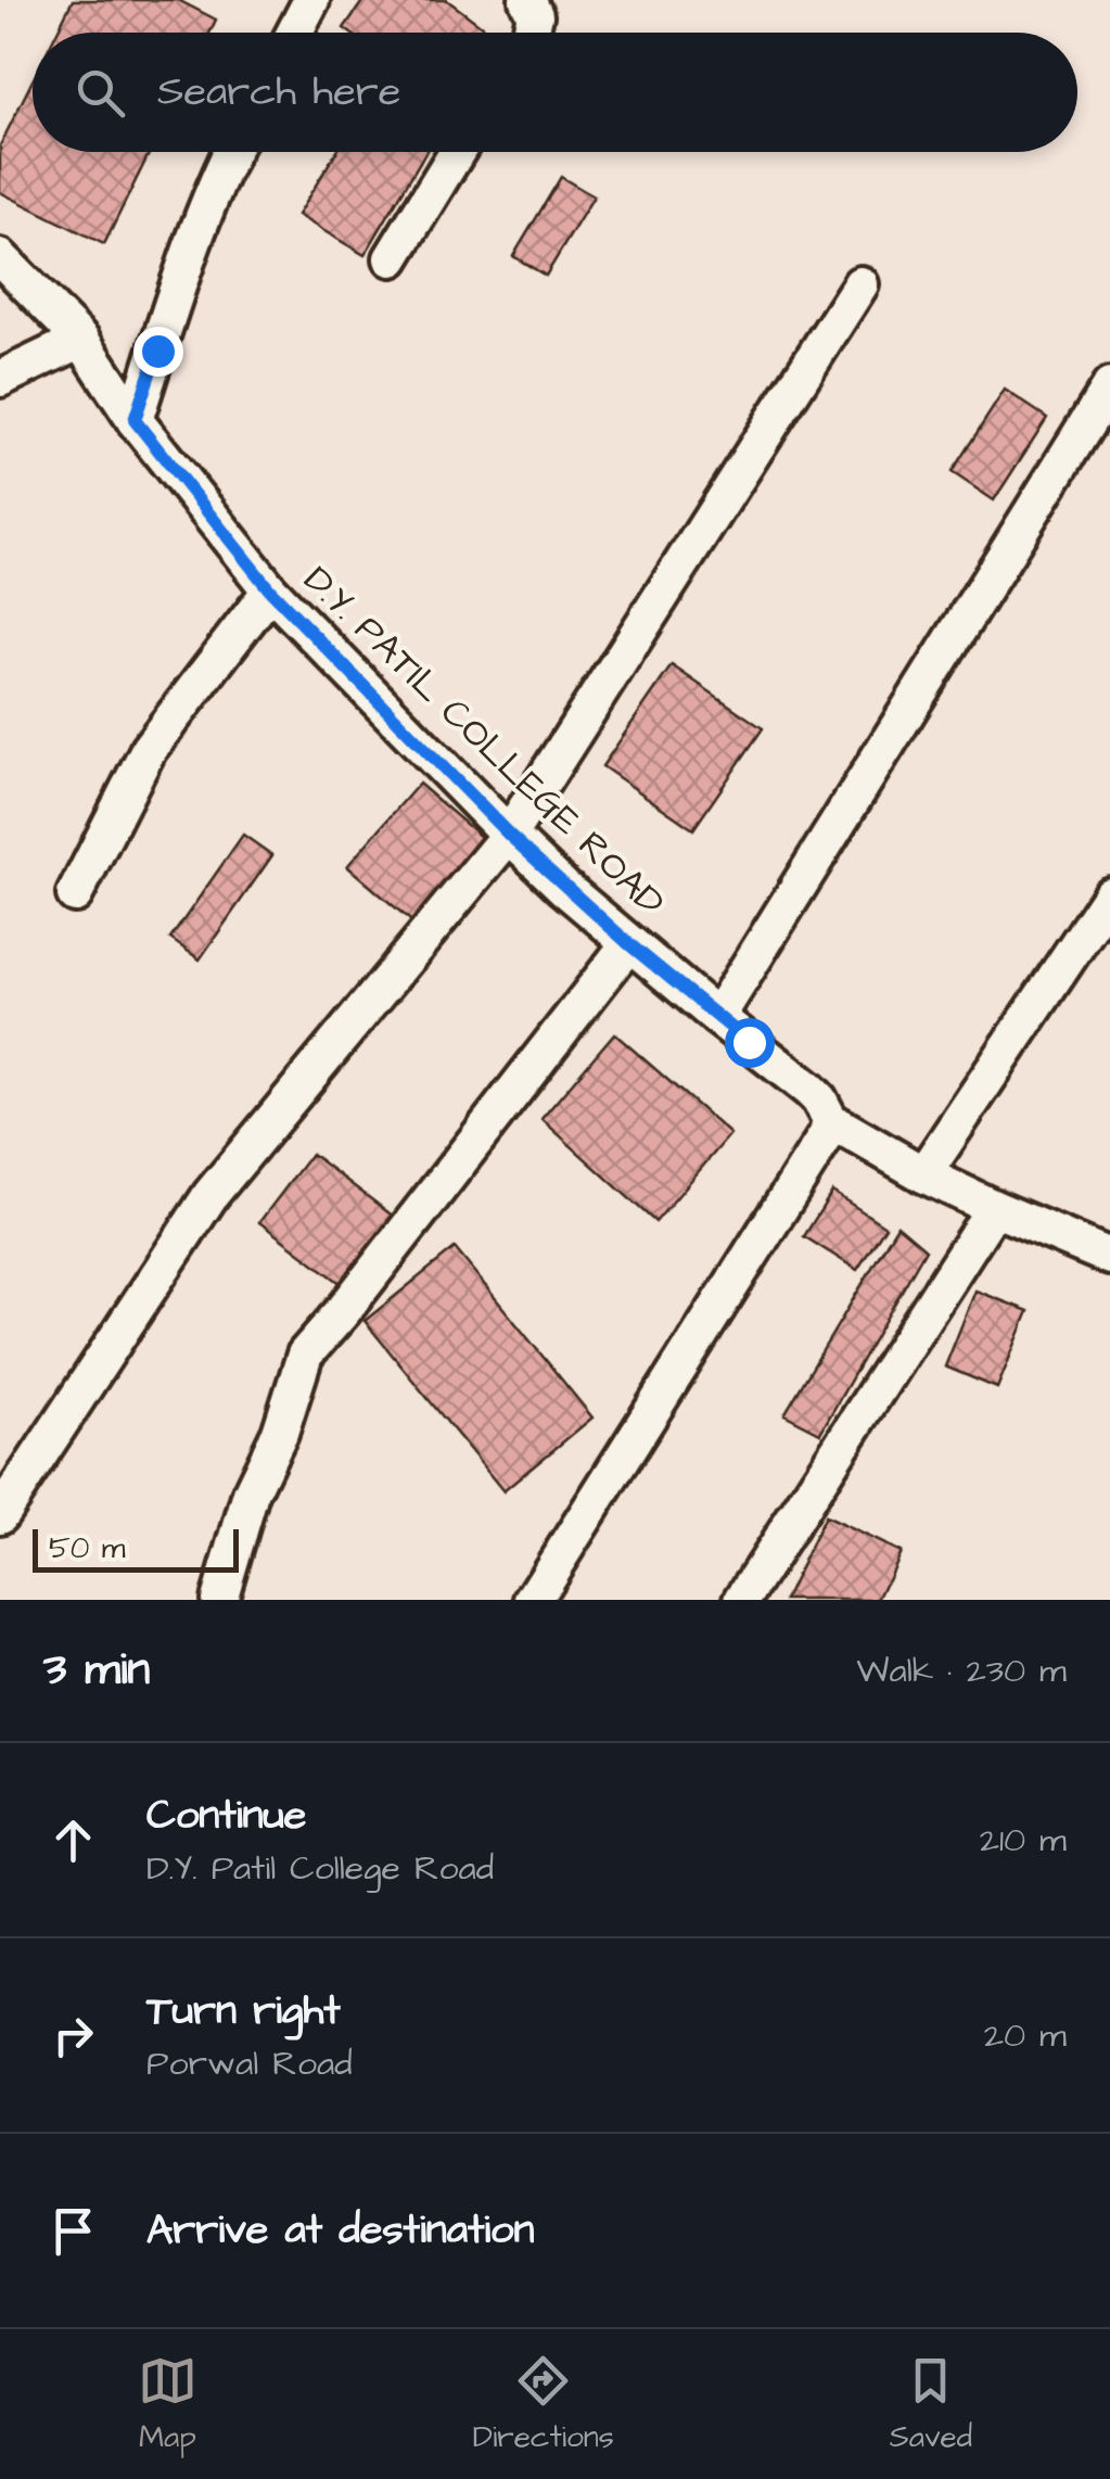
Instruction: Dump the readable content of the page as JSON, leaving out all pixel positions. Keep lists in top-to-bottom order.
{
  "streets": {
    "street": ["D.Y. PATIL COLLEGE ROAD"]
  },
  "scale_bar": "50 m",
  "page": {
    "search": "Search here",
    "scale": "50 m",
    "heading": ["3 min", "Walk · 230 m"],
    "list": [
      ["Continue", "D.Y. Patil College Road", "210 m"],
      ["Turn right", "Porwal Road", "20 m"],
      "Arrive at destination"
    ],
    "nav": ["Map", "Directions", "Saved"]
  }
}
